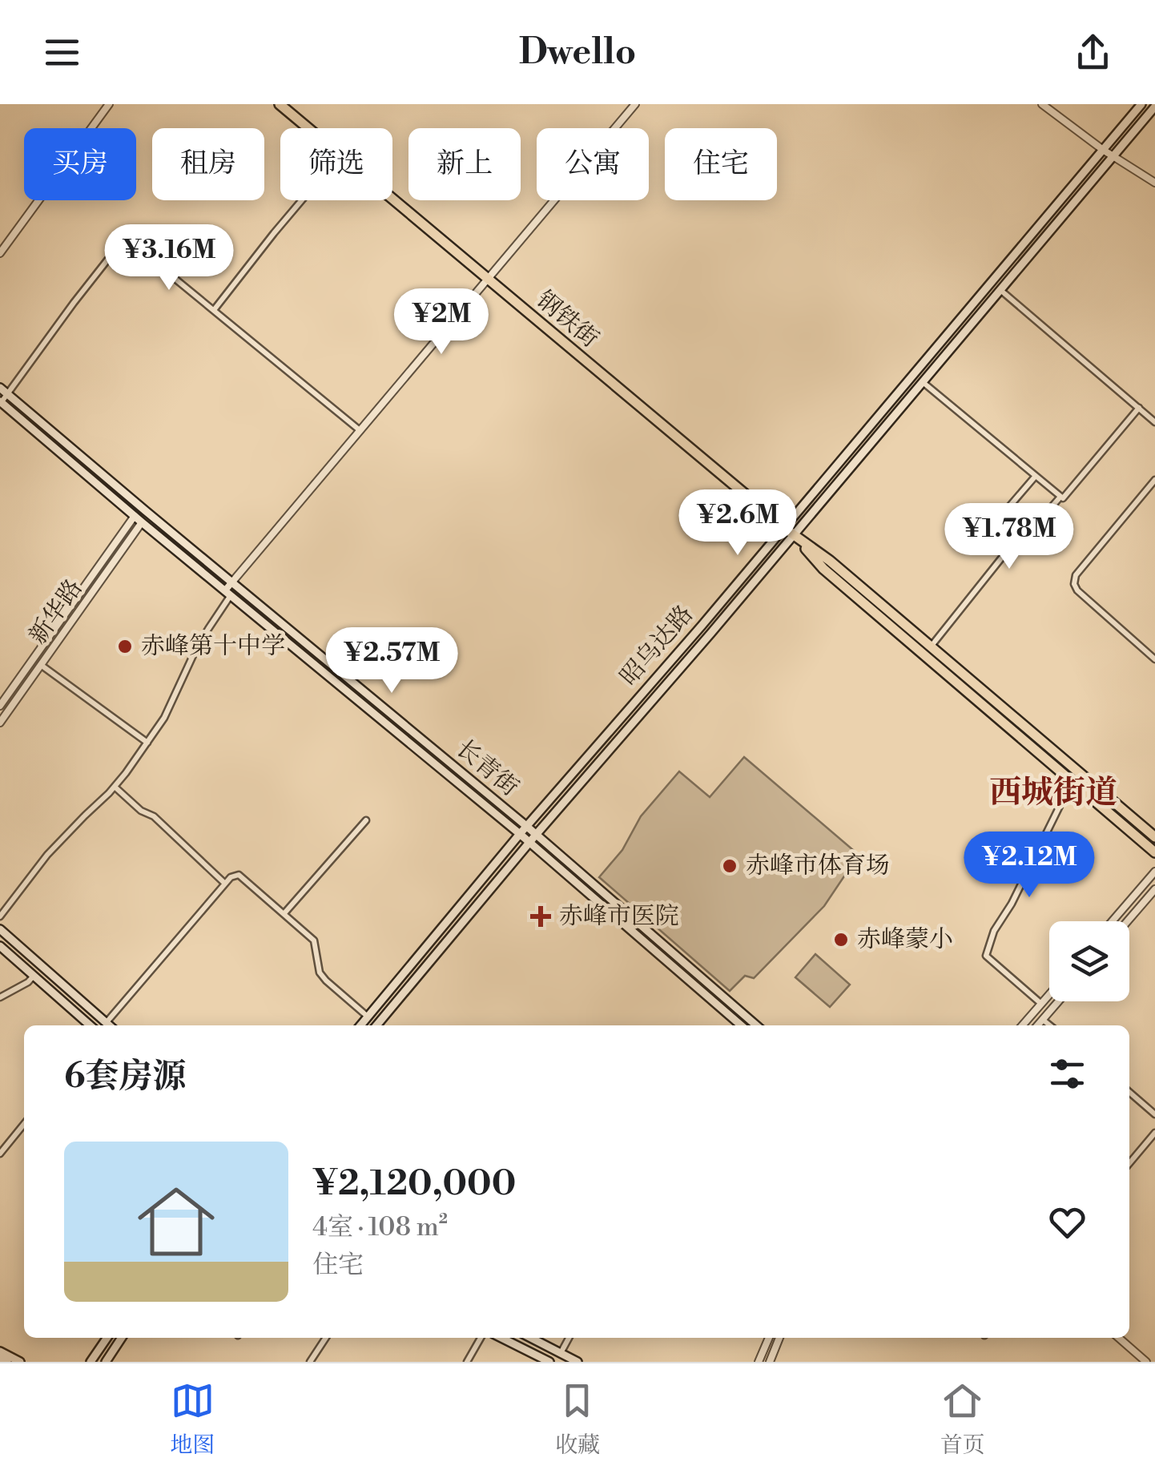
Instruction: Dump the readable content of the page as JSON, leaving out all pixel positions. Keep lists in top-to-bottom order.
{
  "streets": {
    "highway": ["钢铁街"],
    "main road": ["昭乌达路", "长青街"],
    "street": ["新华路"]
  },
  "crossings": [
    ["钢铁街", "昭乌达路"],
    ["新华路", "长青街"],
    ["昭乌达路", "长青街"]
  ],
  "districts": ["西城街道"],
  "places": {
    "other": ["赤峰第十中学", "赤峰市体育场", "赤峰蒙小"],
    "health": ["赤峰市医院"]
  },
  "page": {
    "header": "Dwello",
    "chip": [
      "买房",
      "租房",
      "筛选",
      "新上",
      "公寓",
      "住宅"
    ],
    "price": [
      "¥3.16M",
      "¥2M",
      "¥2.6M",
      "¥1.78M",
      "¥2.57M",
      "¥2.12M"
    ],
    "heading": "6套房源",
    "list": [
      {
        "name": "¥2,120,000",
        "note": "4室 · 108 m² · 住宅"
      }
    ],
    "tabs": ["地图", "收藏", "首页"]
  }
}
